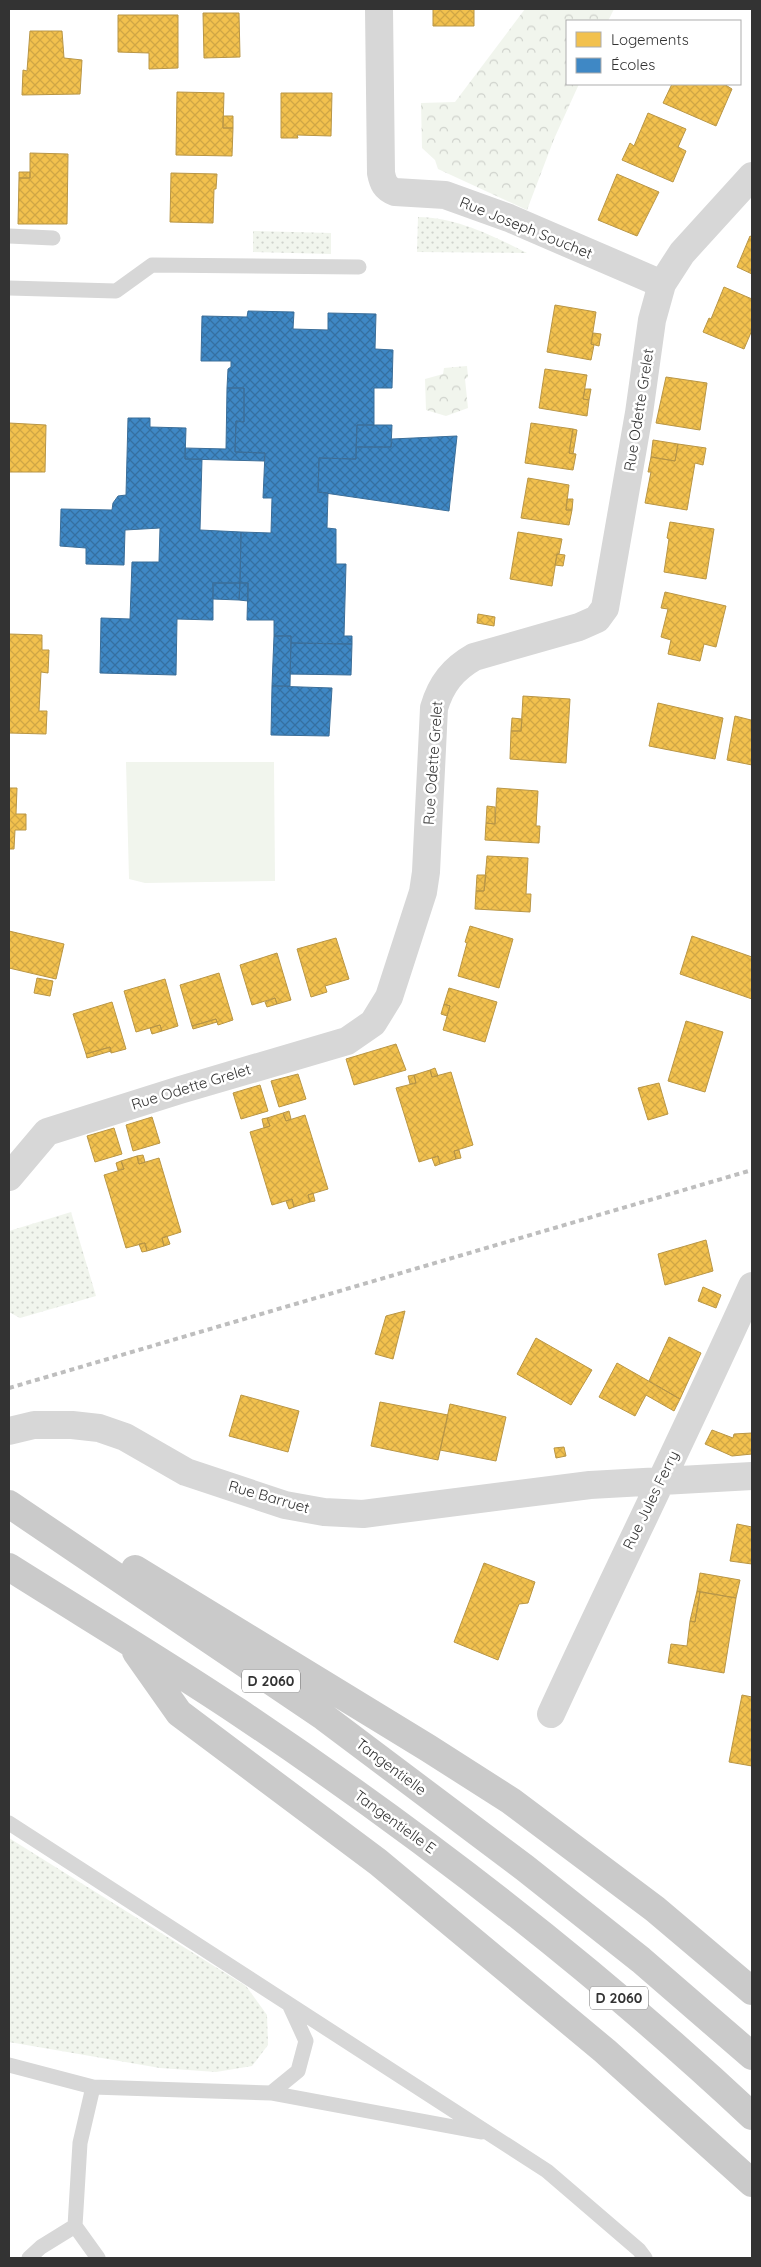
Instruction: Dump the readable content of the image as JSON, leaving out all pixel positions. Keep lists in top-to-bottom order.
{
  "streets": {
    "main road": ["D 2060", "Tangentielle", "Tangentielle E"],
    "street": [
      "Rue Joseph Souchet",
      "Rue Odette Grelet",
      "Rue Barruet",
      "Rue Jules Ferry"
    ]
  },
  "crossings": [
    ["Rue Joseph Souchet", "Rue Odette Grelet"],
    ["Rue Barruet", "Rue Jules Ferry"]
  ],
  "legend": ["Logements", "Écoles"]
}
